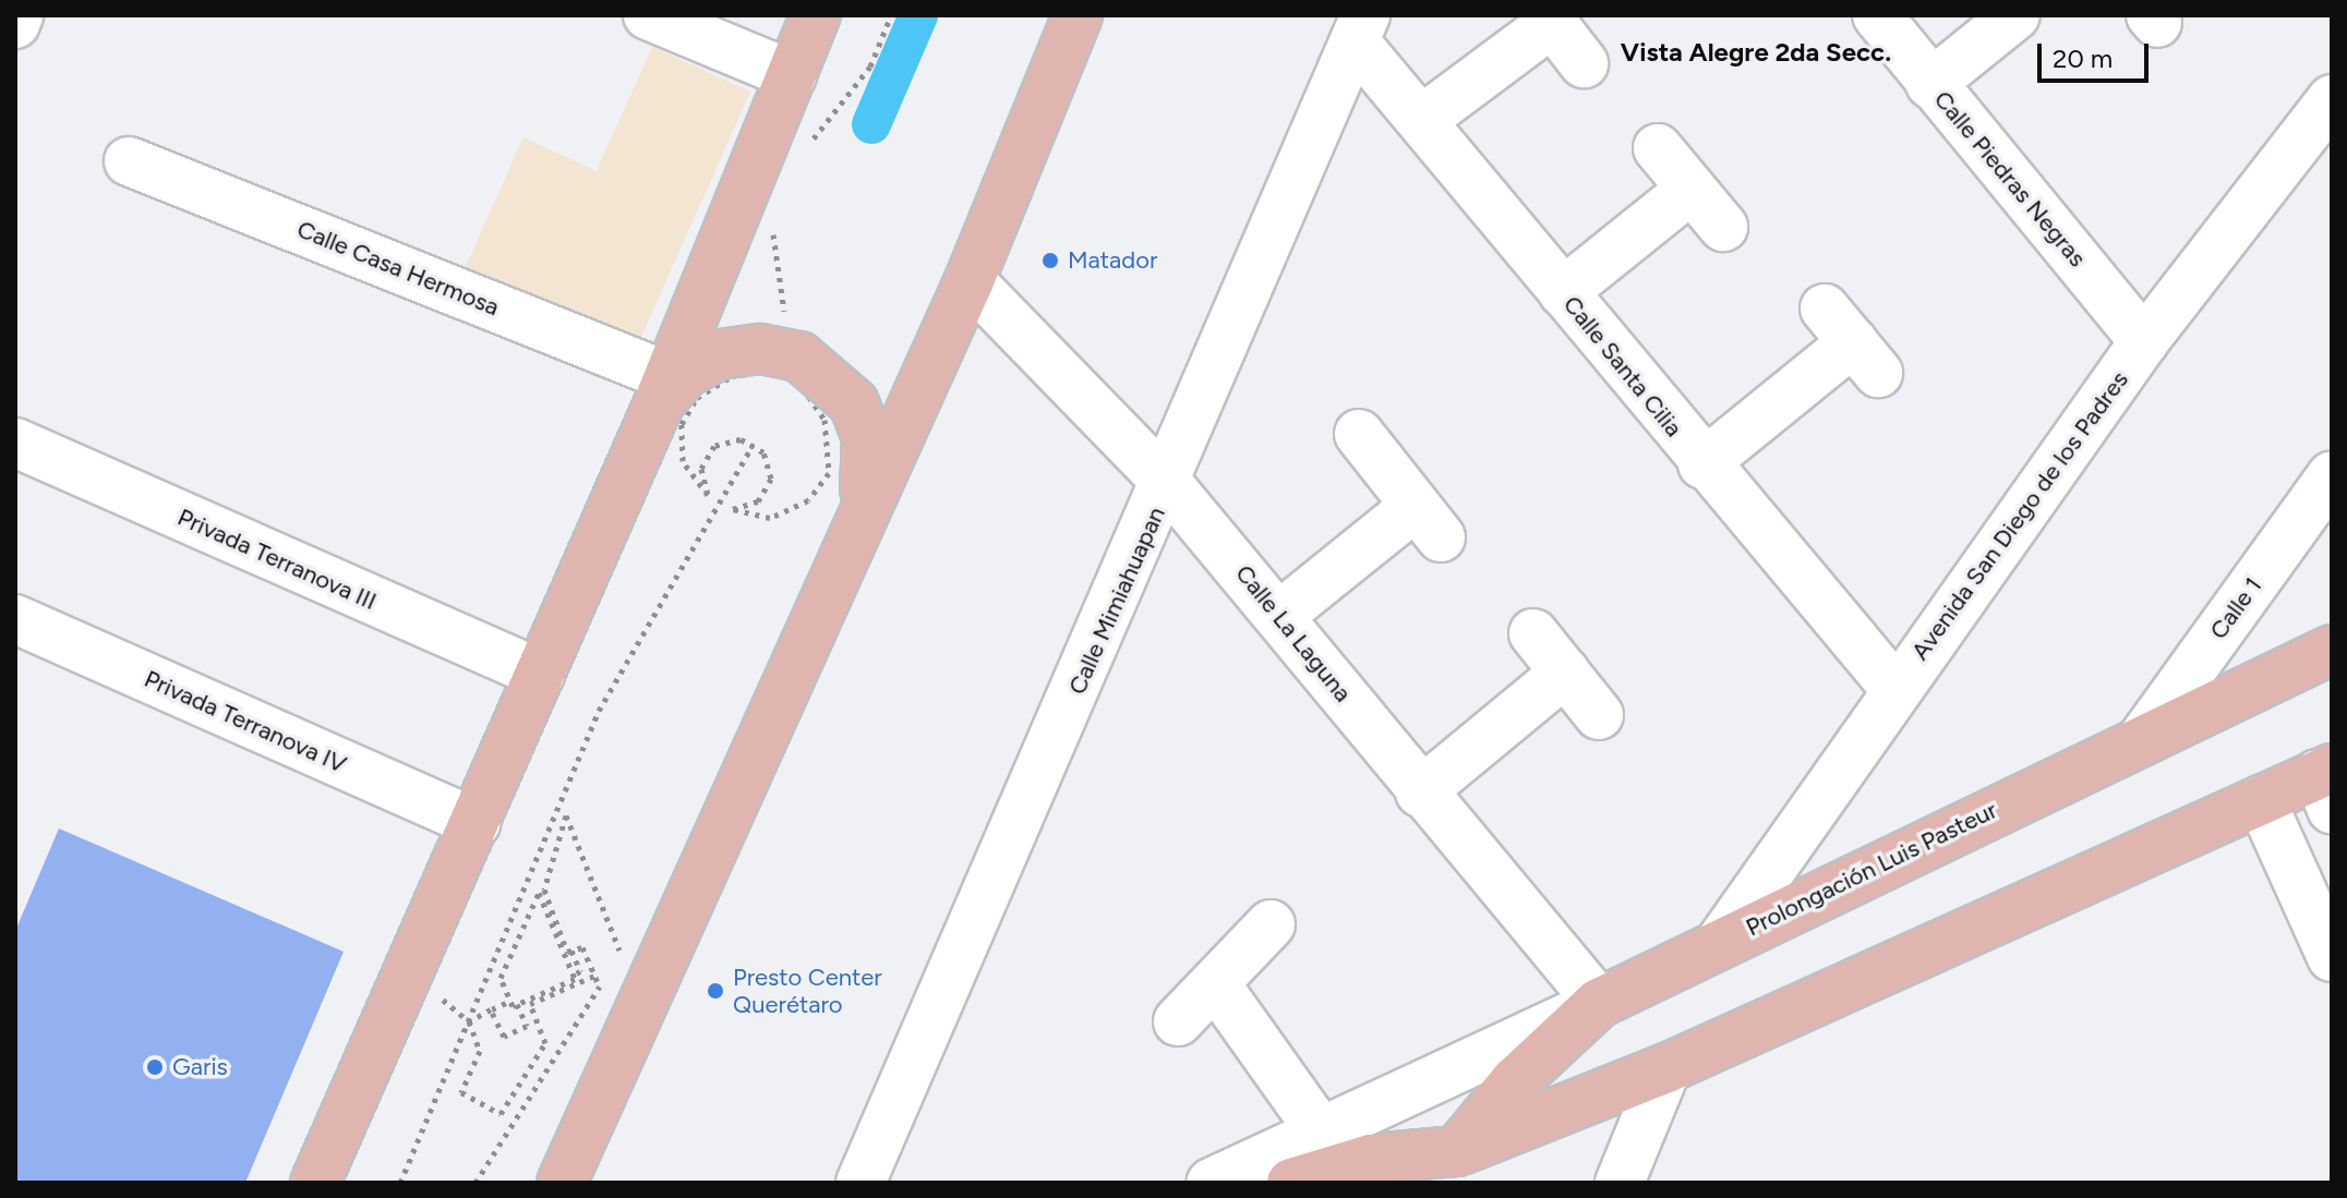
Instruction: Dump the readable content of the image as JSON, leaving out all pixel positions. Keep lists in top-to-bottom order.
{
  "streets": {
    "main road": ["Prolongación Luis Pasteur"],
    "street": [
      "Calle Piedras Negras",
      "Calle Casa Hermosa",
      "Calle Santa Cilia",
      "Avenida San Diego de los Padres",
      "Privada Terranova III",
      "Calle Mimiahuapan",
      "Calle 1",
      "Calle La Laguna",
      "Privada Terranova IV"
    ]
  },
  "crossings": [
    ["Calle Piedras Negras", "Avenida San Diego de los Padres"],
    ["Calle Santa Cilia", "Avenida San Diego de los Padres"],
    ["Calle Santa Cilia", "Calle Mimiahuapan"],
    ["Avenida San Diego de los Padres", "Prolongación Luis Pasteur"],
    ["Calle Mimiahuapan", "Calle La Laguna"],
    ["Calle 1", "Prolongación Luis Pasteur"],
    ["Calle La Laguna", "Prolongación Luis Pasteur"]
  ],
  "districts": ["Vista Alegre 2da Secc."],
  "places": ["Matador", "Presto Center Querétaro", "Garis"],
  "scale_bar": "20 m"
}
